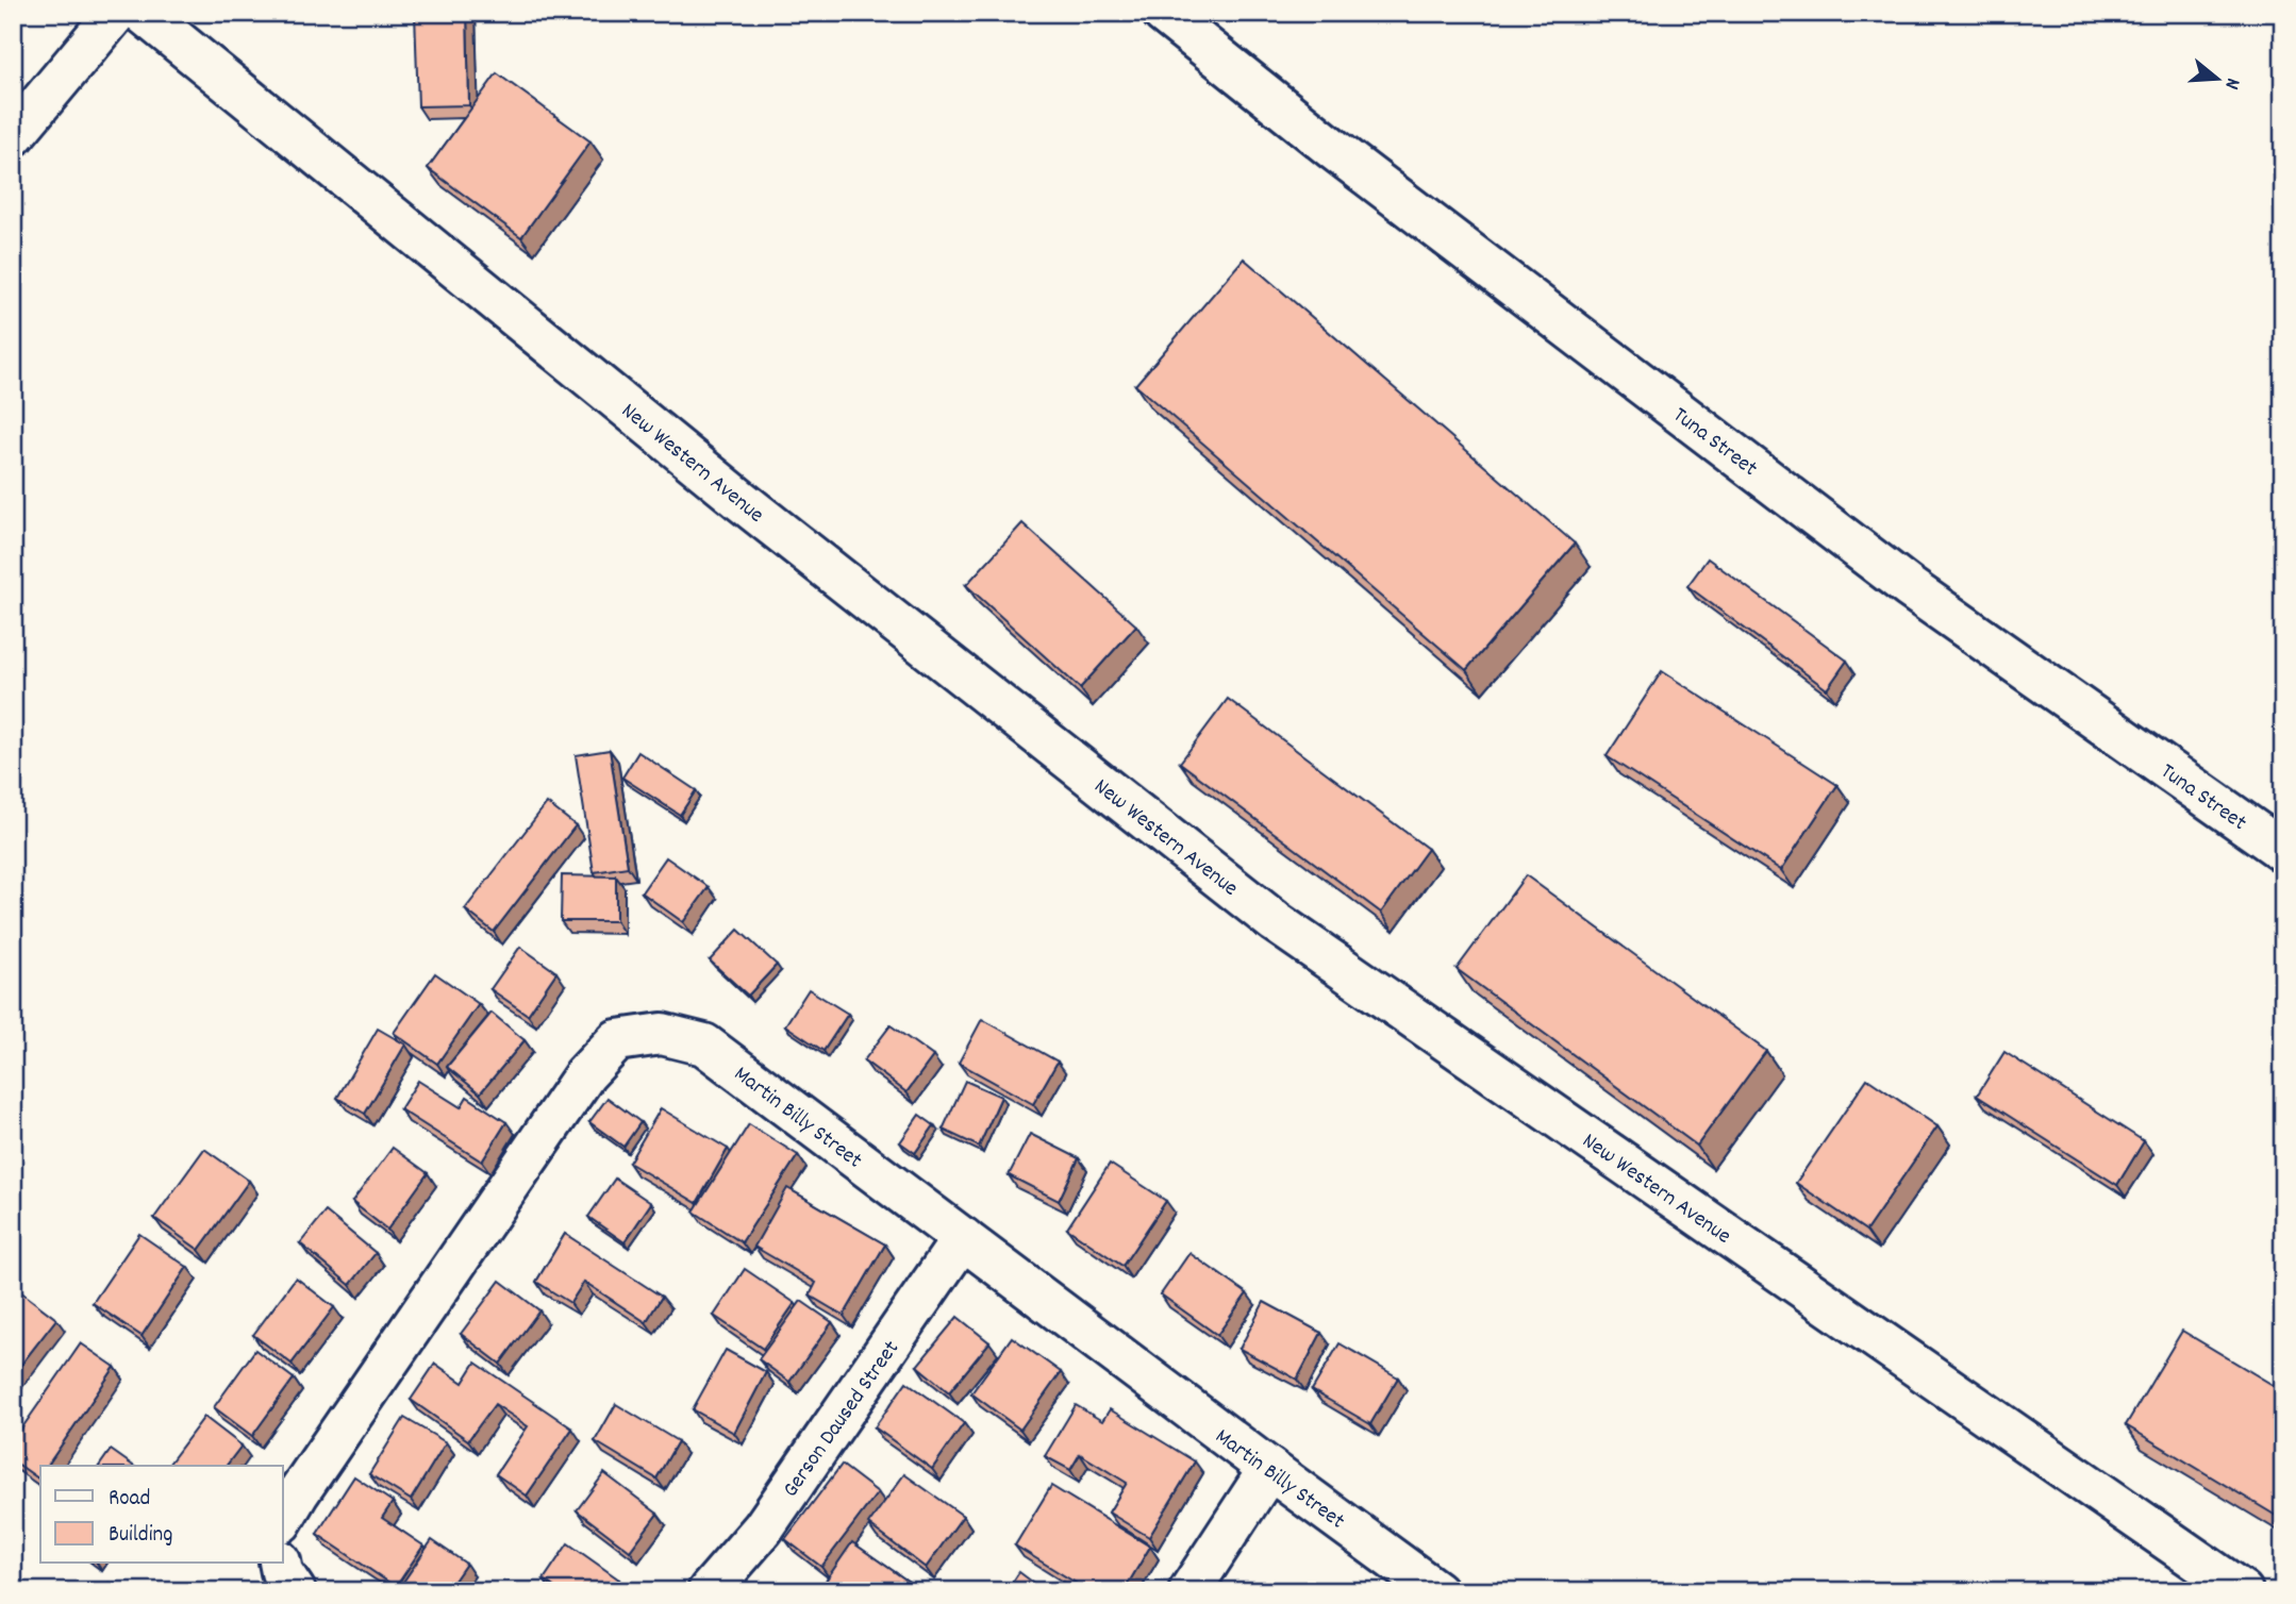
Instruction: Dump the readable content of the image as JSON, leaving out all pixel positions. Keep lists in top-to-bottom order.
{
  "streets": {
    "street": [
      "Tuna Street",
      "New Western Avenue",
      "Martin Billy Street",
      "Gerson Daused Street"
    ]
  },
  "crossings": [
    ["Martin Billy Street", "Gerson Daused Street"]
  ],
  "legend": ["Road", "Building"],
  "north": "right"
}
